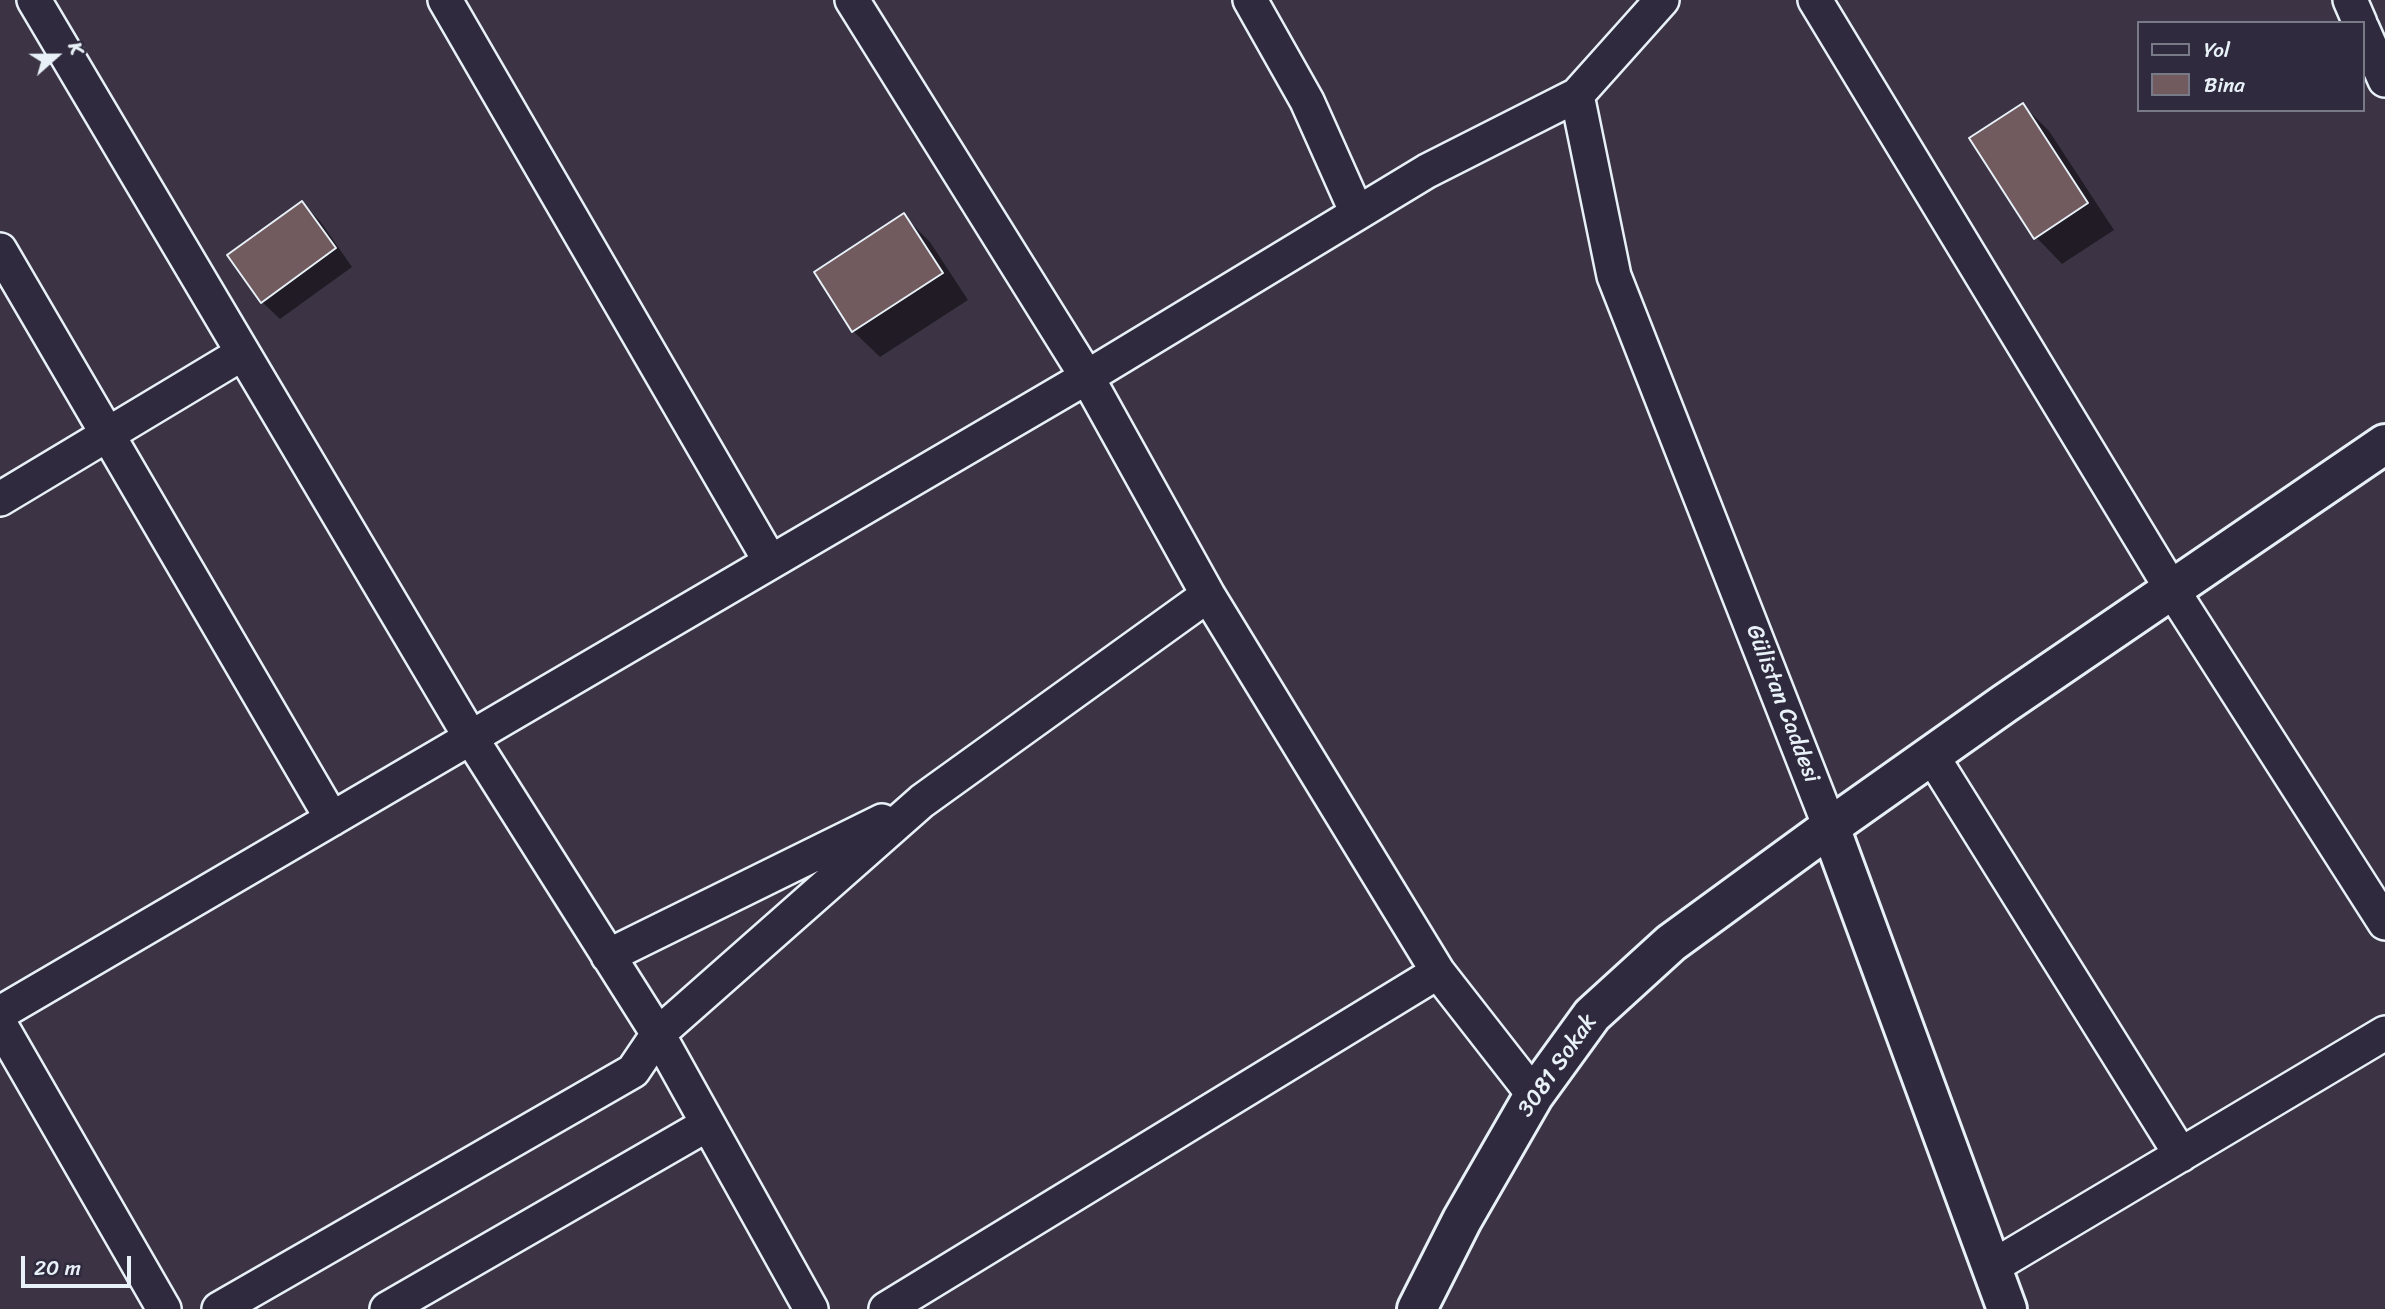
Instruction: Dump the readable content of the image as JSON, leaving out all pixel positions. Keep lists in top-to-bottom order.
{
  "streets": {
    "street": ["Gülistan Caddesi", "3081 Sokak"]
  },
  "crossings": [
    ["Gülistan Caddesi", "3081 Sokak"]
  ],
  "legend": ["Yol", "Bina"],
  "scale_bar": "20 m",
  "north": "right"
}
